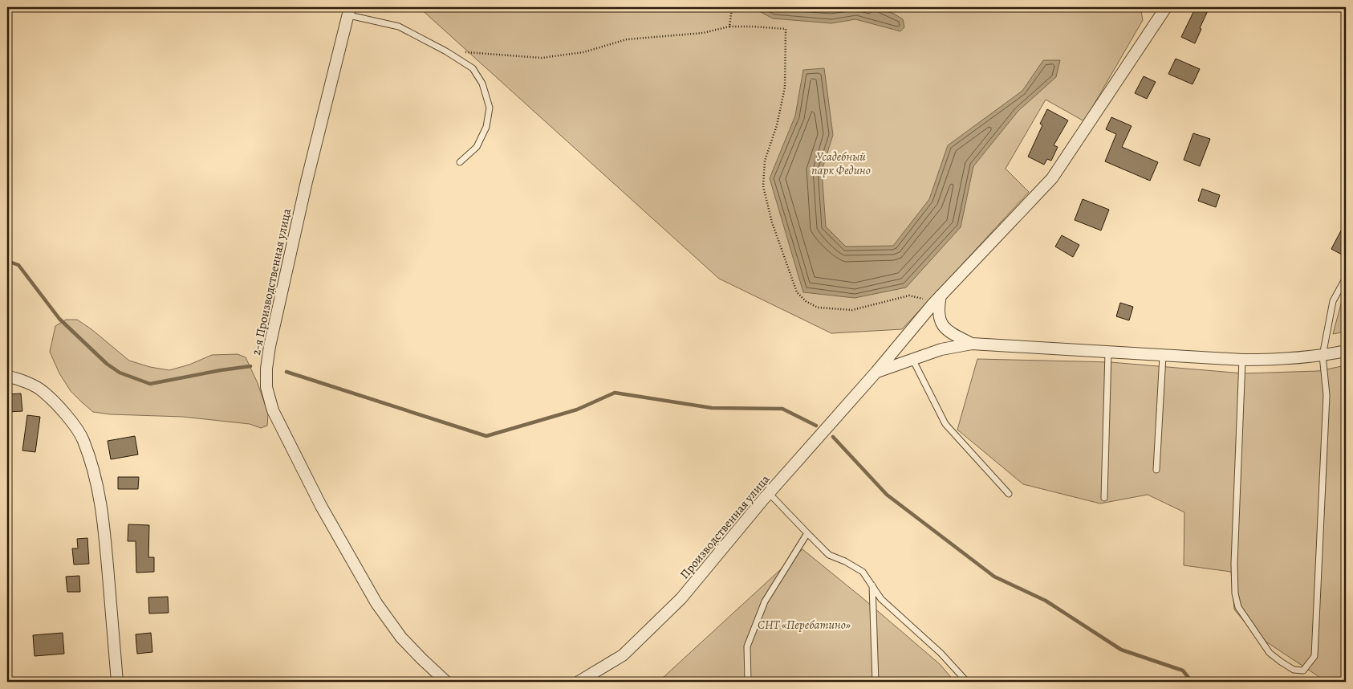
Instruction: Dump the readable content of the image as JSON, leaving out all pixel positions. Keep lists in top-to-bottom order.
{
  "streets": {
    "street": ["2-я Производственная улица", "Производственная улица"]
  },
  "parks": ["Усадебный парк Федино", "СНТ «Перебатино»"]
}
